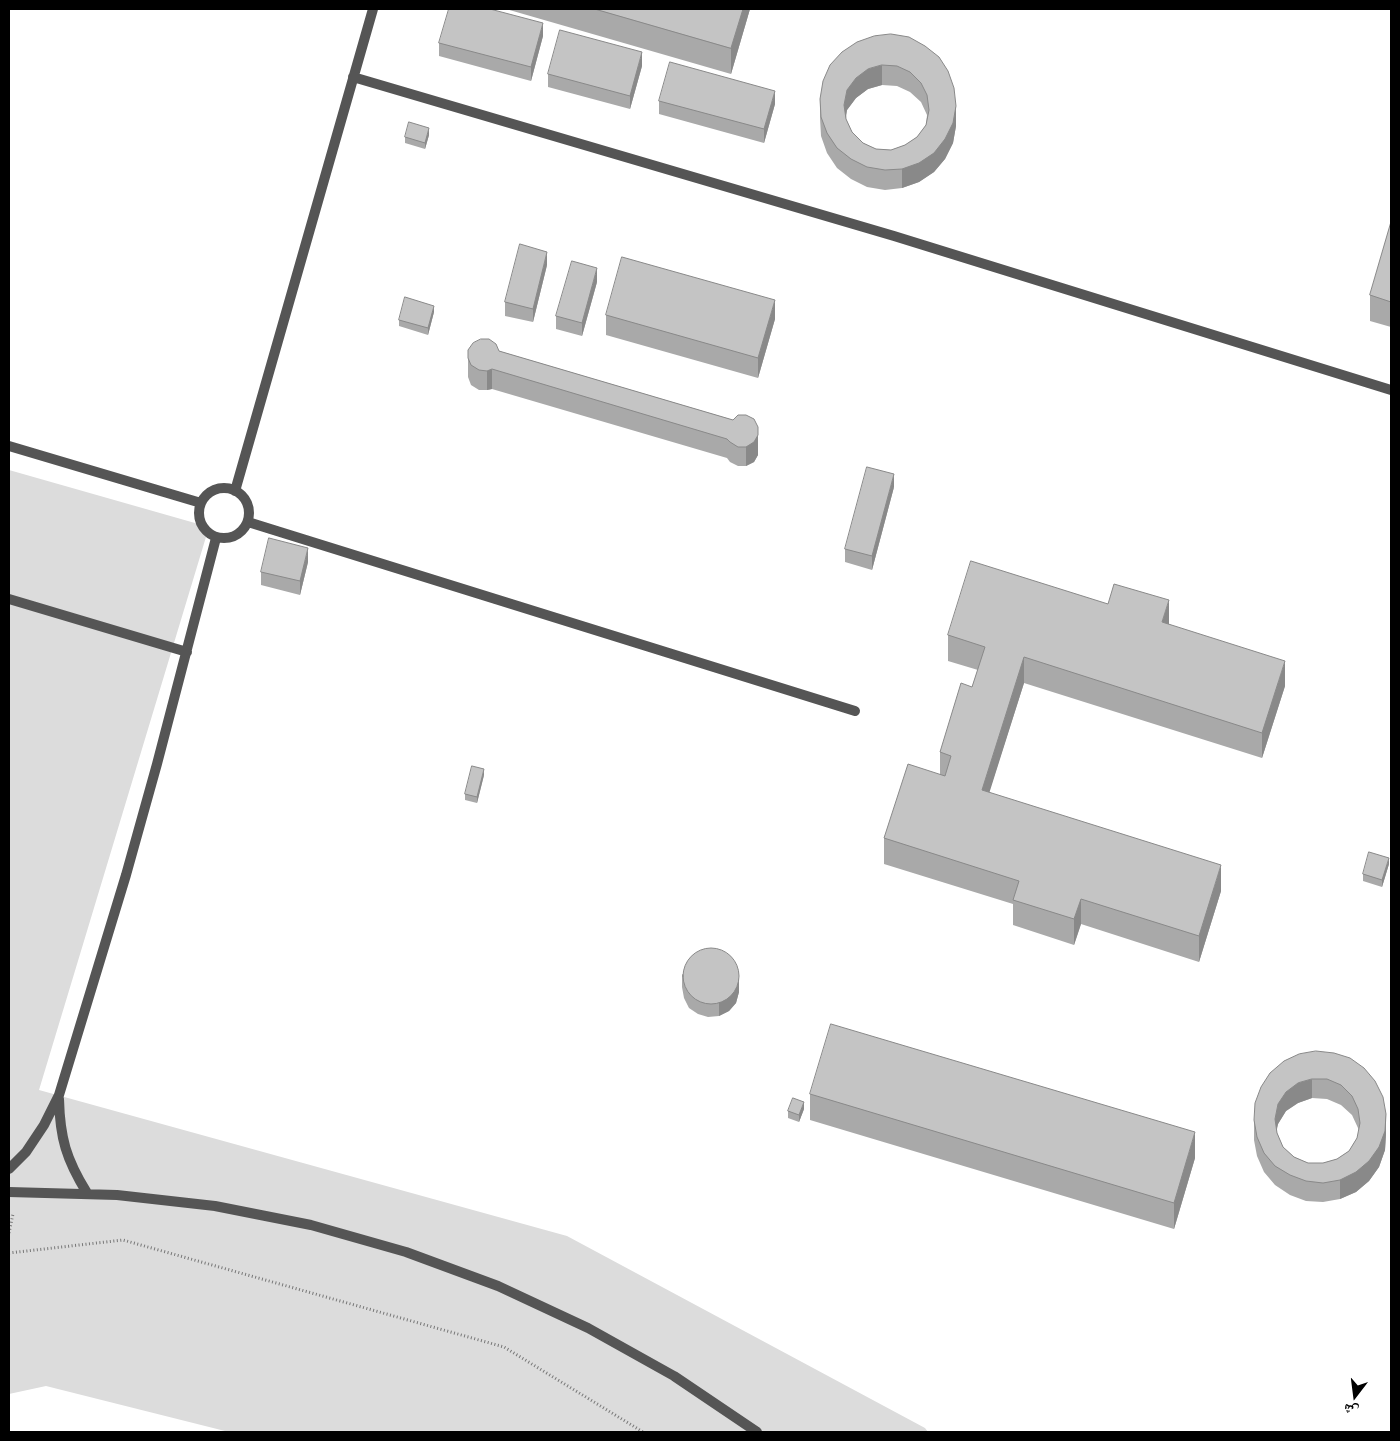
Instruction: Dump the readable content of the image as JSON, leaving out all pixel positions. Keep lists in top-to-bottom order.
{
  "north": "bottom"
}
